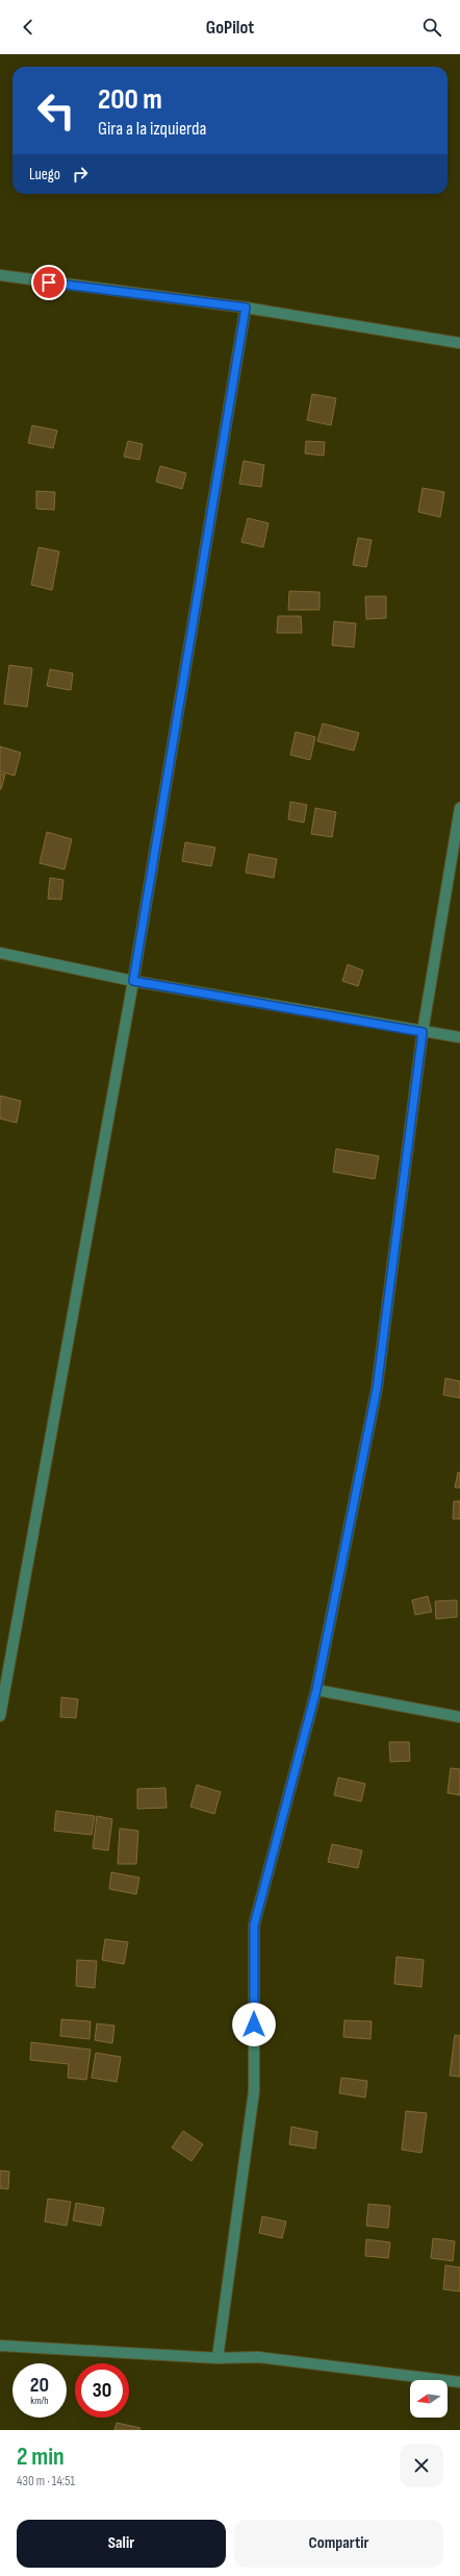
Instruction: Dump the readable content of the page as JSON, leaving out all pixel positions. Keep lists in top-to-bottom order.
{
  "north": "left",
  "page": {
    "header": "GoPilot",
    "turn": ["200 m", "Gira a la izquierda"],
    "then": "Luego",
    "speed": "20 km/h",
    "limit": "30",
    "heading": ["2 min", "430 m · 14:51"],
    "buttons": ["Salir", "Compartir"]
  }
}
